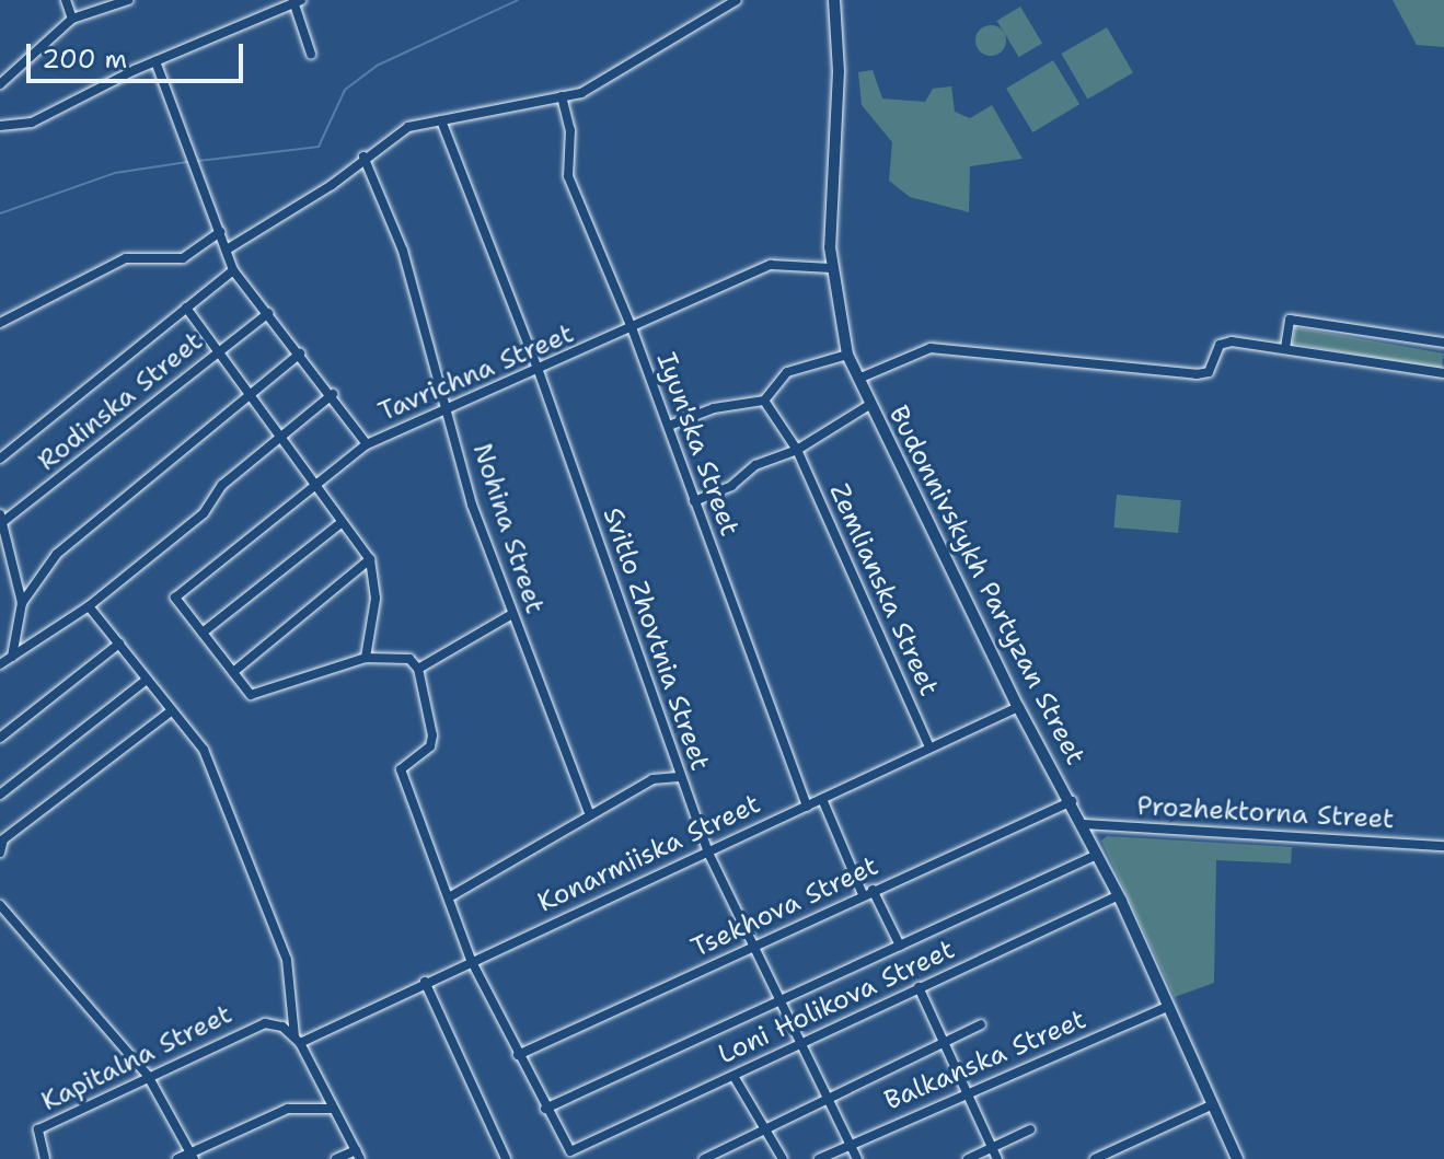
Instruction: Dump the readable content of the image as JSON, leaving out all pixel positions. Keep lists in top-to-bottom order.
{
  "streets": {
    "main road": ["Budonnivskykh Partyzan Street"],
    "street": [
      "Tavrichna Street",
      "Rodinska Street",
      "Iyun'ska Street",
      "Nohina Street",
      "Zemlianska Street",
      "Svitlo Zhovtnia Street",
      "Prozhektorna Street",
      "Konarmiiska Street",
      "Tsekhova Street",
      "Loni Holikova Street",
      "Kapitalna Street",
      "Balkanska Street"
    ]
  },
  "crossings": [
    ["Tavrichna Street", "Iyun'ska Street"],
    ["Tavrichna Street", "Nohina Street"],
    ["Tavrichna Street", "Budonnivskykh Partyzan Street"],
    ["Tavrichna Street", "Svitlo Zhovtnia Street"],
    ["Iyun'ska Street", "Konarmiiska Street"],
    ["Budonnivskykh Partyzan Street", "Prozhektorna Street"],
    ["Budonnivskykh Partyzan Street", "Konarmiiska Street"],
    ["Budonnivskykh Partyzan Street", "Tsekhova Street"],
    ["Budonnivskykh Partyzan Street", "Loni Holikova Street"],
    ["Budonnivskykh Partyzan Street", "Balkanska Street"],
    ["Zemlianska Street", "Konarmiiska Street"],
    ["Svitlo Zhovtnia Street", "Konarmiiska Street"],
    ["Svitlo Zhovtnia Street", "Tsekhova Street"],
    ["Svitlo Zhovtnia Street", "Loni Holikova Street"],
    ["Svitlo Zhovtnia Street", "Balkanska Street"],
    ["Konarmiiska Street", "Kapitalna Street"]
  ],
  "scale_bar": "200 m"
}
